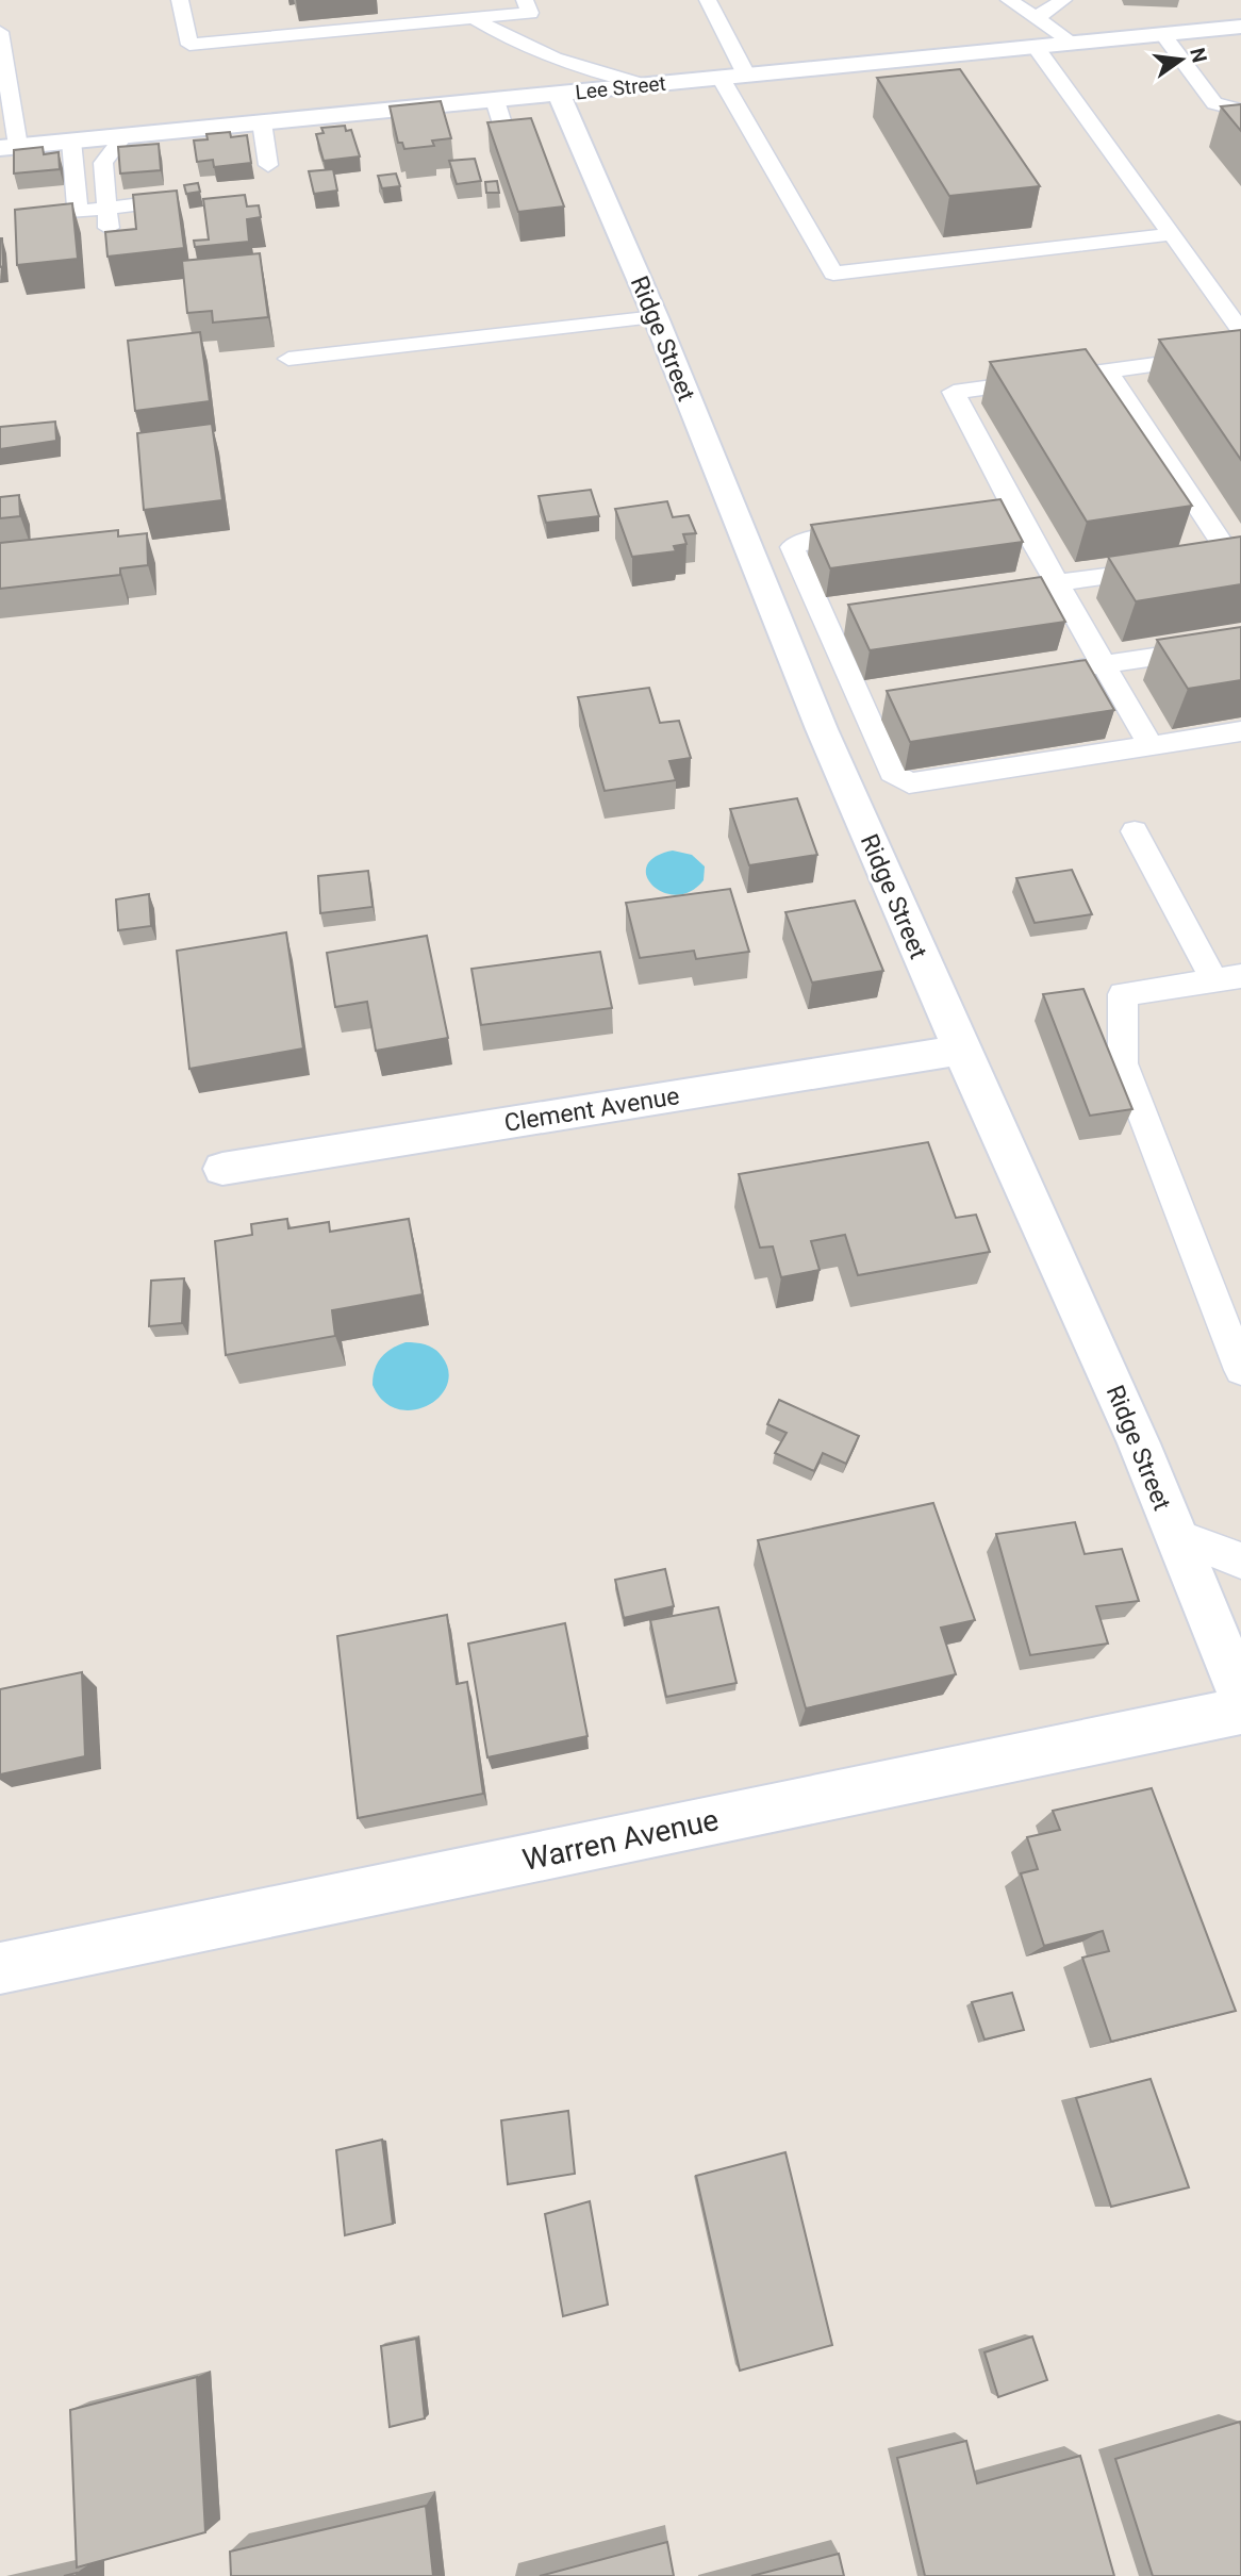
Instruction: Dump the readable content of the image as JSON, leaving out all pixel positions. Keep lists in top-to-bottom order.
{
  "streets": {
    "street": [
      "Lee Street",
      "Ridge Street",
      "Clement Avenue",
      "Warren Avenue"
    ]
  },
  "crossings": [
    ["Lee Street", "Ridge Street"],
    ["Ridge Street", "Clement Avenue"]
  ],
  "north": "right"
}
